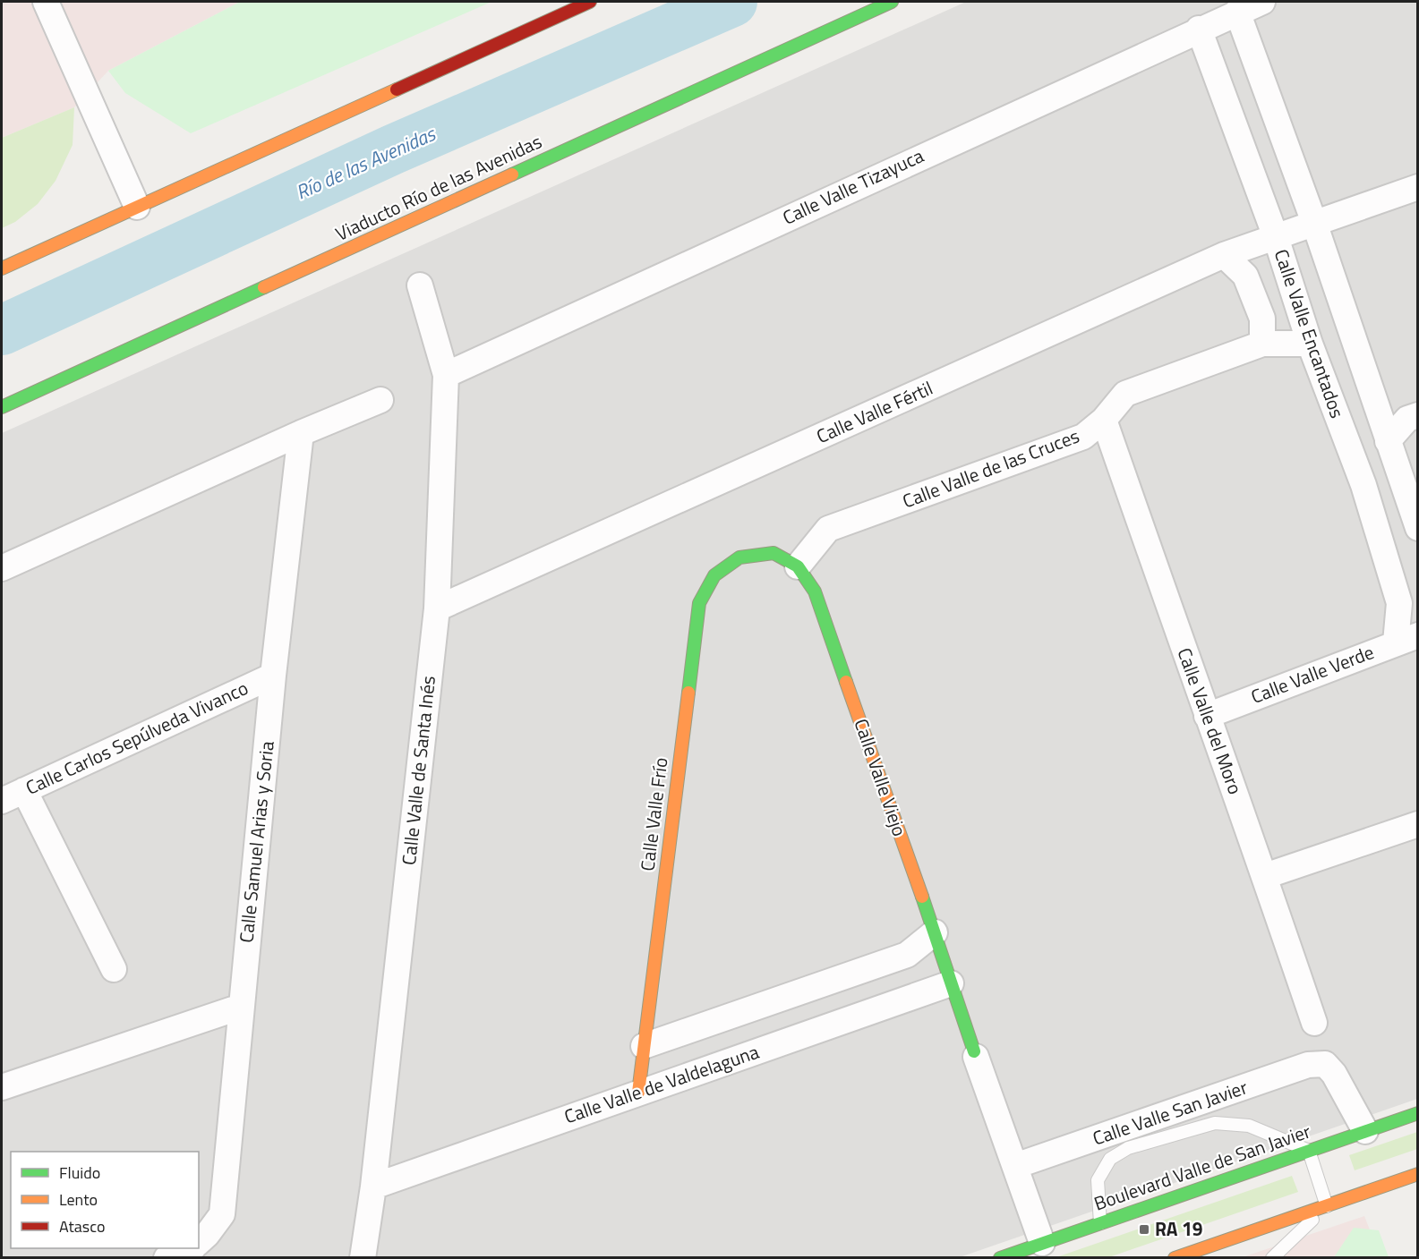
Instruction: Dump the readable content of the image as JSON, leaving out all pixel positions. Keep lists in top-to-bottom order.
{
  "streets": {
    "main road": [
      "Viaducto Río de las Avenidas",
      "Calle Valle Viejo",
      "Calle Valle Frío",
      "Boulevard Valle de San Javier"
    ],
    "street": [
      "Calle Valle Tizayuca",
      "Calle Valle Encantados",
      "Calle Valle Fértil",
      "Calle Valle de las Cruces",
      "Calle Valle Verde",
      "Calle Valle del Moro",
      "Calle Carlos Sepúlveda Vivanco",
      "Calle Valle de Santa Inés",
      "Calle Samuel Arias y Soria",
      "Calle Valle de Valdelaguna",
      "Calle Valle San Javier"
    ]
  },
  "crossings": [
    ["Calle Valle Tizayuca", "Calle Valle Encantados"],
    ["Calle Valle Tizayuca", "Calle Valle de Santa Inés"],
    ["Calle Valle Encantados", "Calle Valle Fértil"],
    ["Calle Valle Encantados", "Calle Valle de las Cruces"],
    ["Calle Valle Encantados", "Calle Valle Verde"],
    ["Calle Valle Fértil", "Calle Valle de Santa Inés"],
    ["Calle Valle de las Cruces", "Calle Valle del Moro"],
    ["Calle Valle de las Cruces", "Calle Valle Viejo"],
    ["Calle Valle Verde", "Calle Valle del Moro"],
    ["Calle Carlos Sepúlveda Vivanco", "Calle Samuel Arias y Soria"],
    ["Calle Valle de Santa Inés", "Calle Valle de Valdelaguna"],
    ["Calle Valle Viejo", "Calle Valle Frío"],
    ["Calle Valle Viejo", "Calle Valle de Valdelaguna"],
    ["Calle Valle Viejo", "Calle Valle San Javier"],
    ["Calle Valle Viejo", "Boulevard Valle de San Javier"],
    ["Calle Valle Frío", "Calle Valle de Valdelaguna"],
    ["Calle Valle San Javier", "Boulevard Valle de San Javier"]
  ],
  "water": ["Río de las Avenidas"],
  "places": {
    "transit": ["RA 19"]
  },
  "legend": ["Fluido", "Lento", "Atasco"]
}
